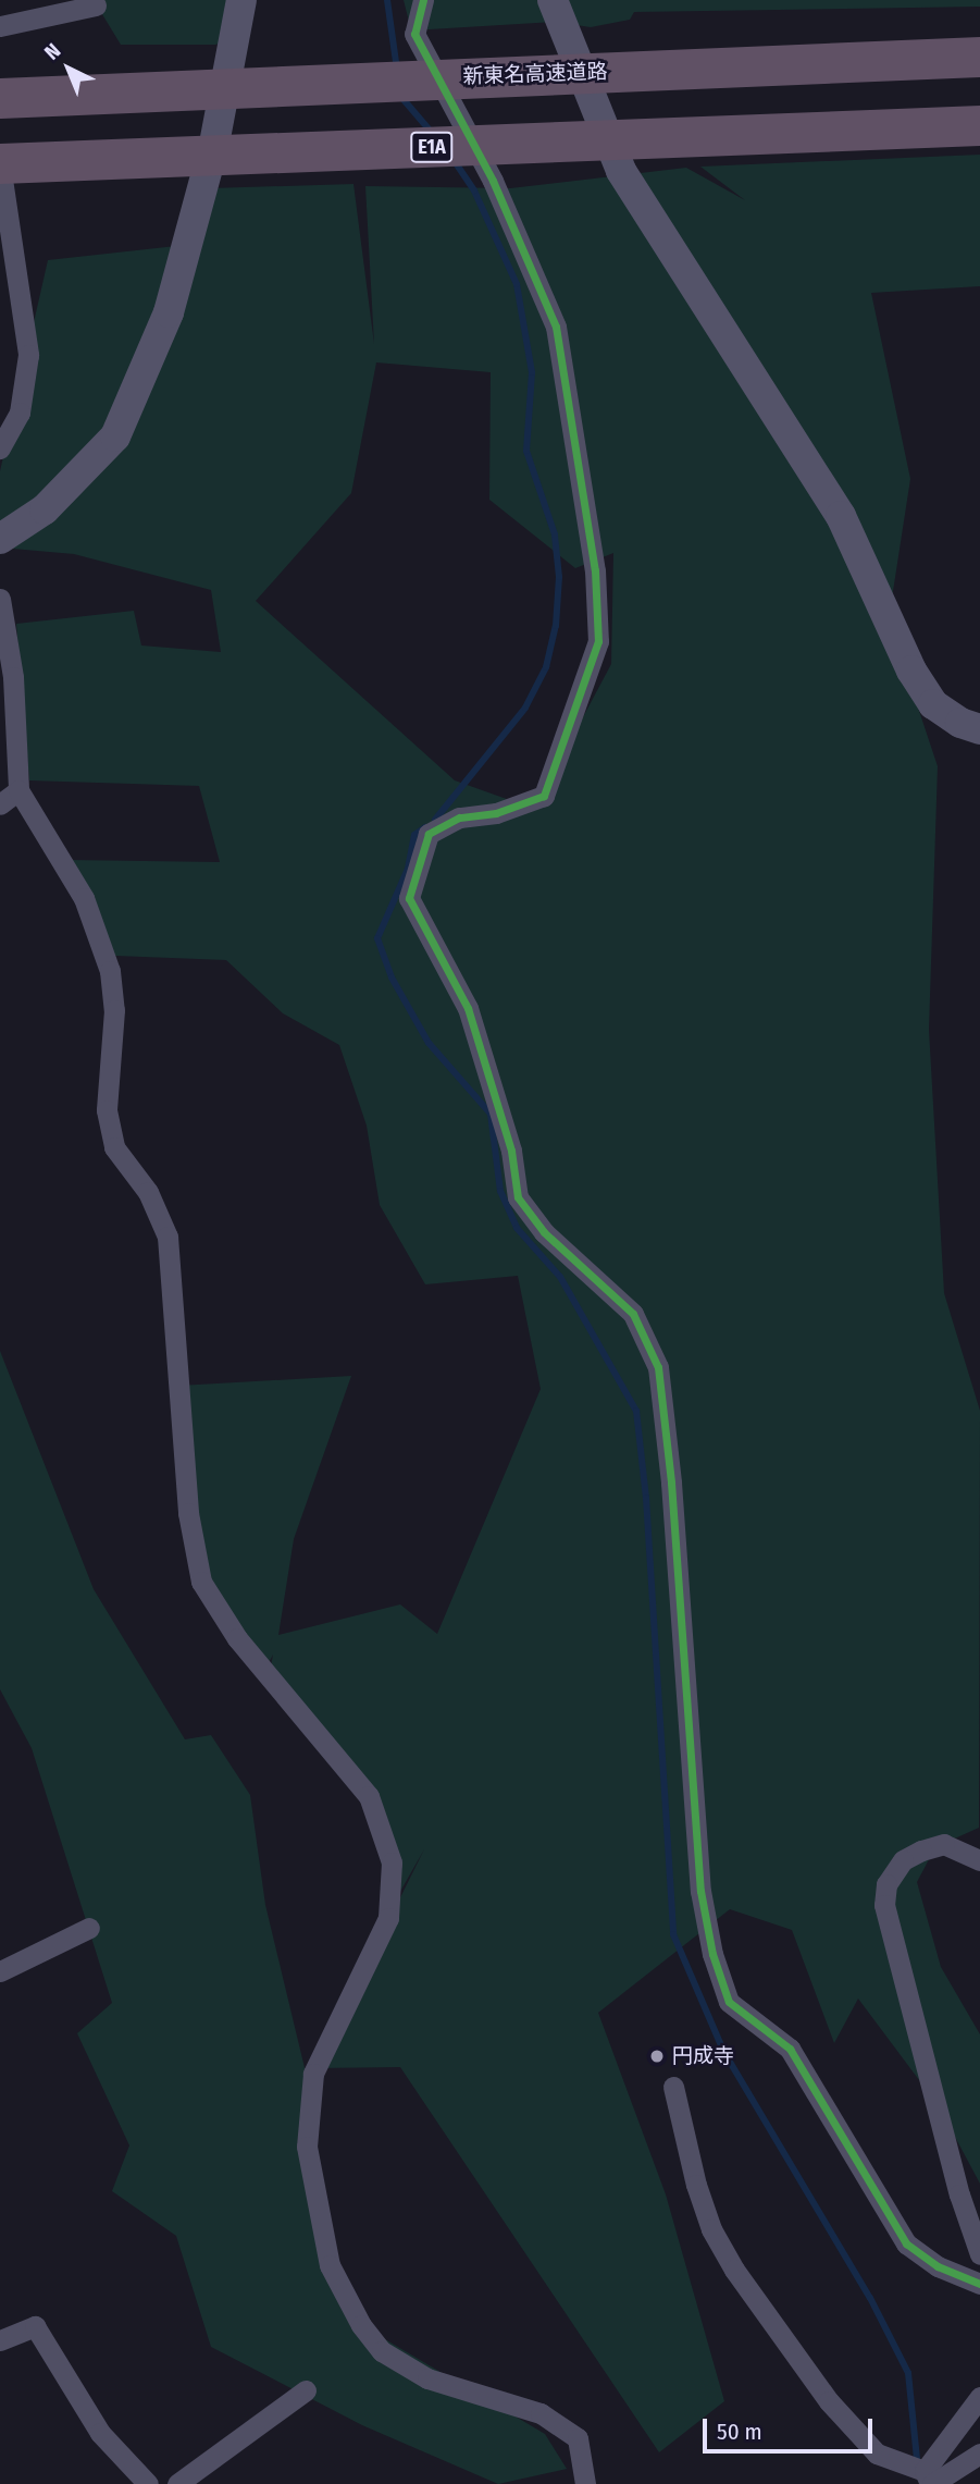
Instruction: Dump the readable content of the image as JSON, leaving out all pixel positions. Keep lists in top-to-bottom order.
{
  "streets": {
    "highway": ["新東名高速道路", "E1A"]
  },
  "places": ["円成寺"],
  "scale_bar": "50 m",
  "north": "top left"
}
